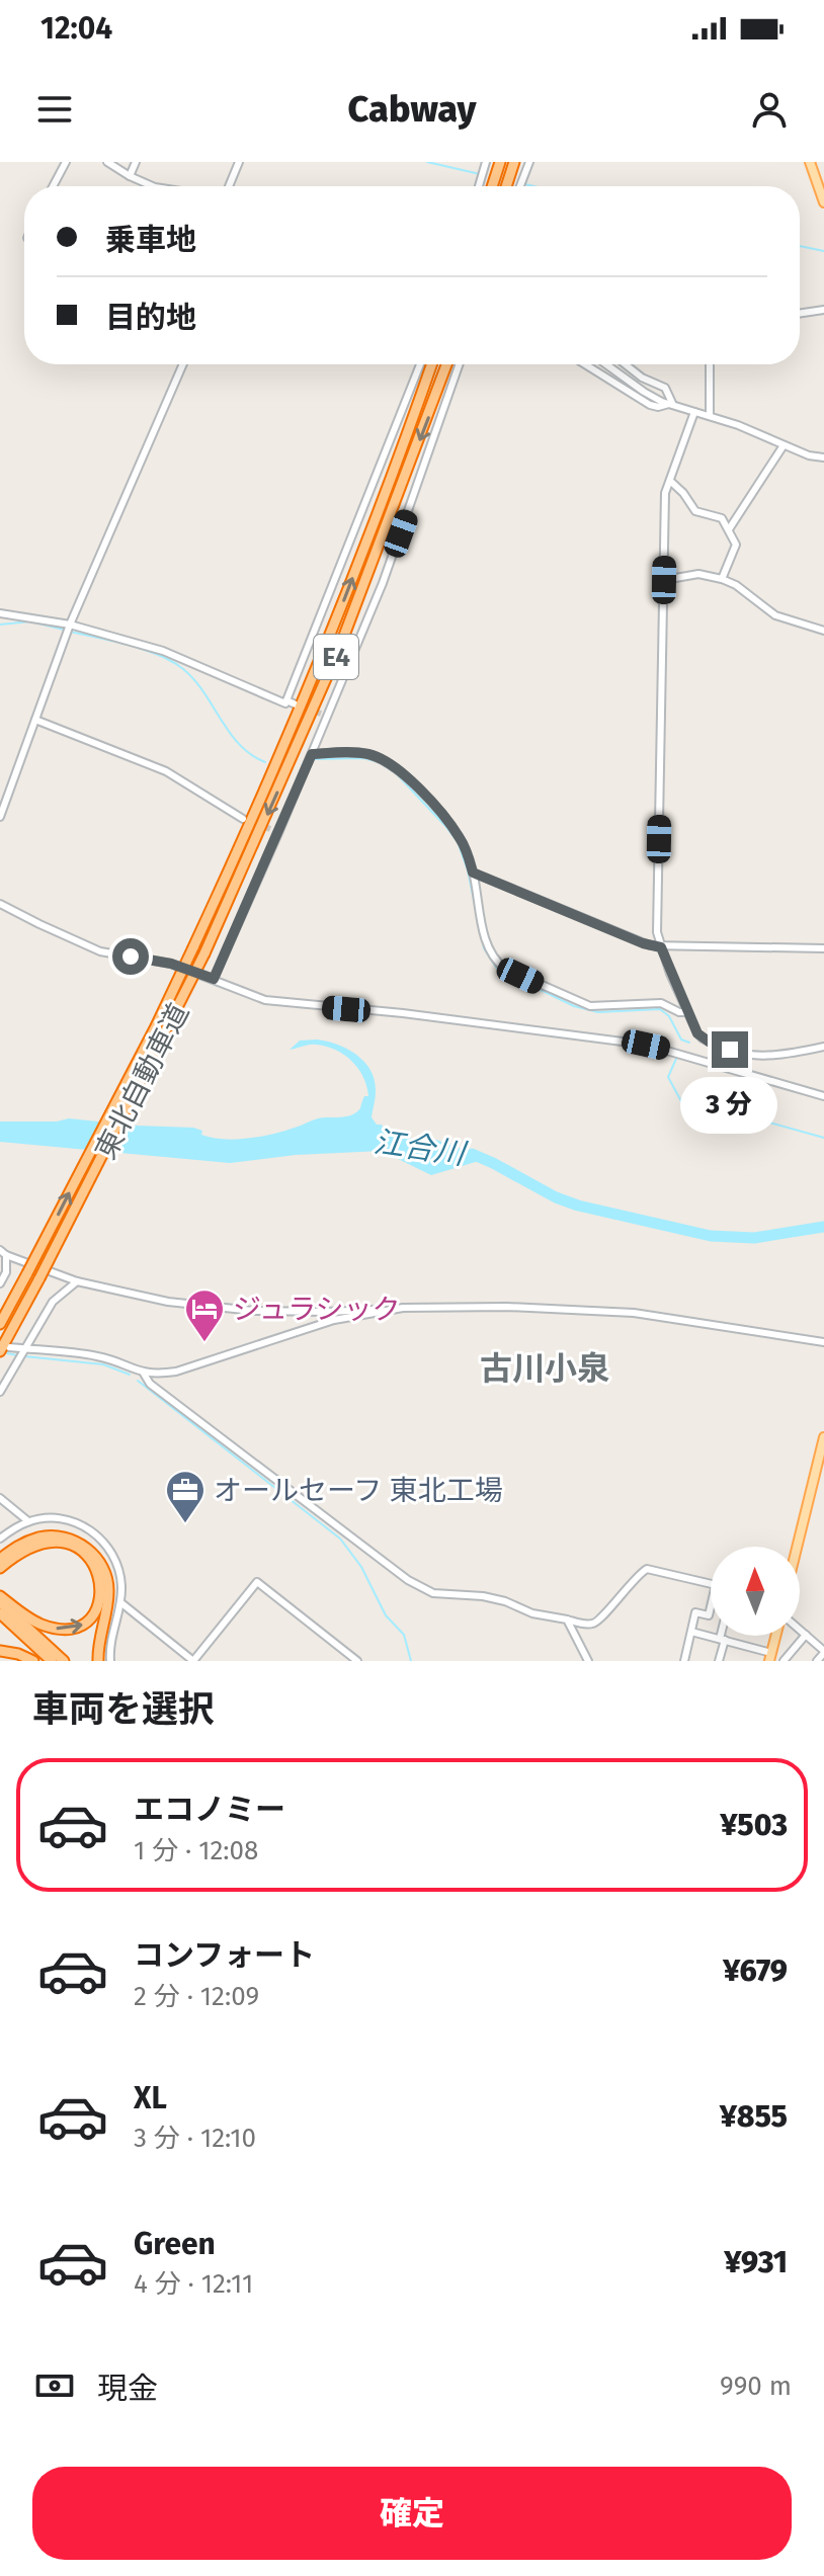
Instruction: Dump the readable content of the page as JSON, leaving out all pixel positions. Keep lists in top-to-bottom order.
{
  "streets": {
    "highway": ["E4", "東北自動車道"]
  },
  "districts": ["古川小泉"],
  "water": ["江合川"],
  "places": {
    "hotel": ["ジュラシック"],
    "office": ["オールセーフ 東北工場"]
  },
  "north": "top",
  "page": {
    "status": "12:04",
    "header": "Cabway",
    "banner": ["乗車地", "目的地"],
    "bubble": "3 分",
    "heading": "車両を選択",
    "list": [
      {
        "name": "エコノミー",
        "note": "1 分 · 12:08",
        "value": "¥503"
      },
      {
        "name": "コンフォート",
        "note": "2 分 · 12:09",
        "value": "¥679"
      },
      {
        "name": "XL",
        "note": "3 分 · 12:10",
        "value": "¥855"
      },
      {
        "name": "Green",
        "note": "4 分 · 12:11",
        "value": "¥931"
      }
    ],
    "pay": ["現金", "990 m"],
    "buttons": "確定"
  }
}
